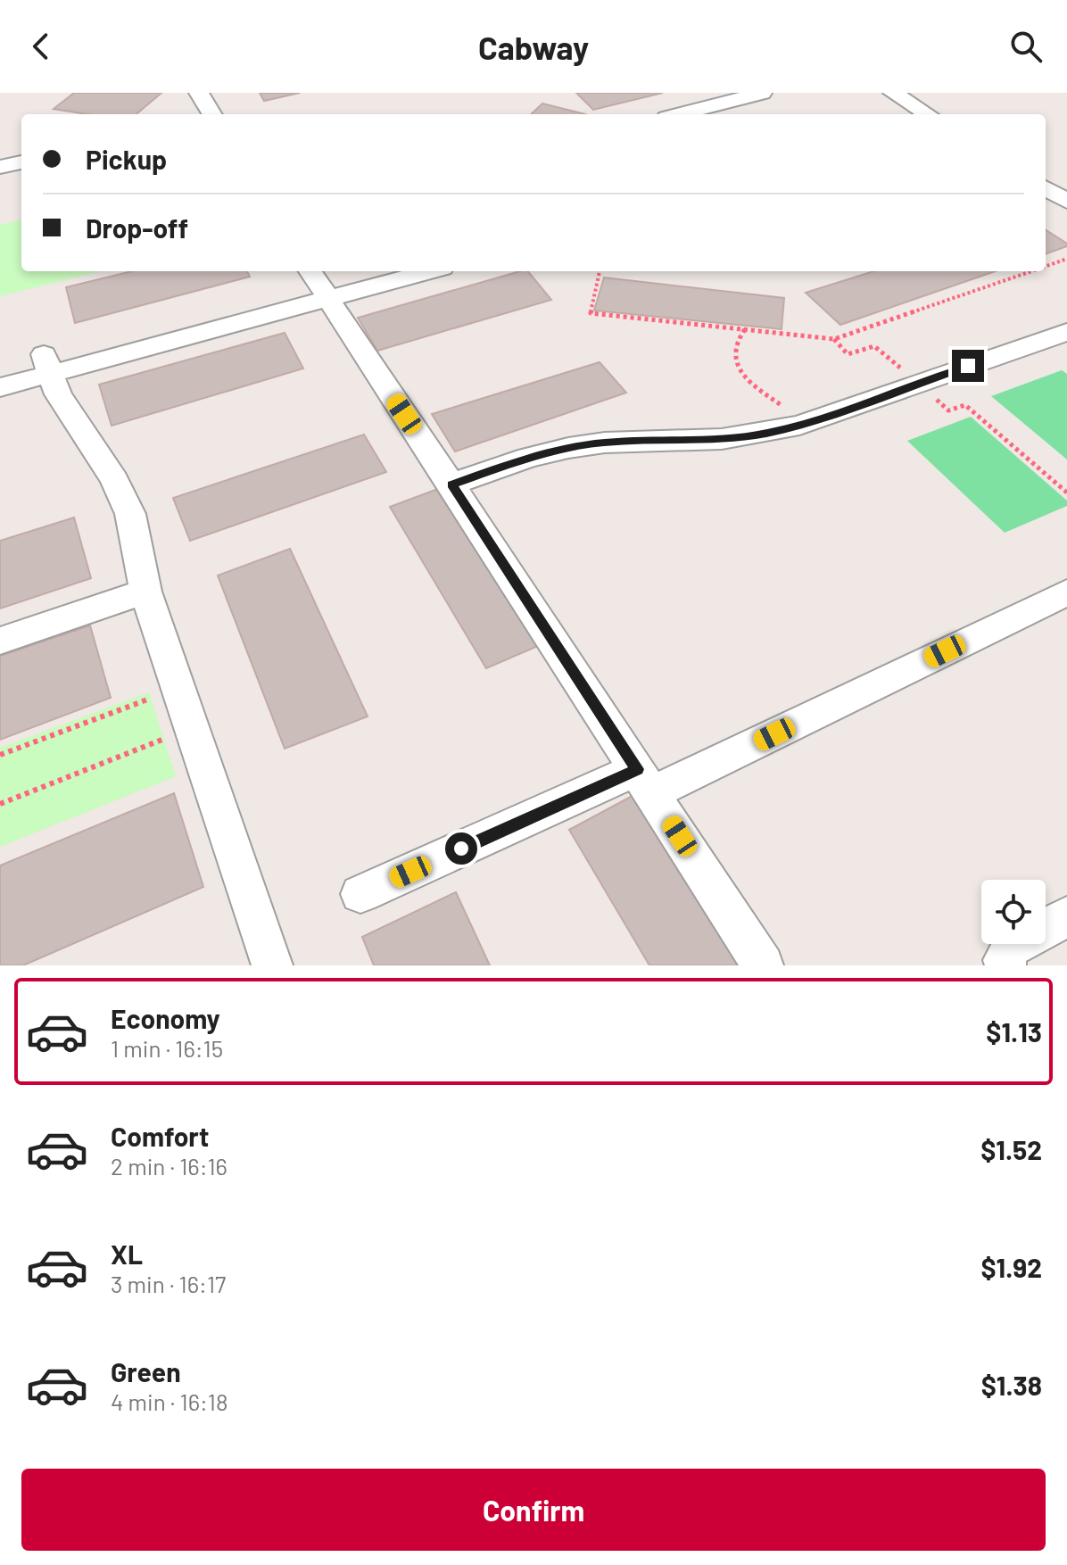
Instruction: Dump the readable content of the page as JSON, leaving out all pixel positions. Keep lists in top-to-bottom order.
{
  "page": {
    "header": "Cabway",
    "banner": ["Pickup", "Drop-off"],
    "list": [
      {
        "name": "Economy",
        "note": "1 min · 16:15",
        "value": "$1.13"
      },
      {
        "name": "Comfort",
        "note": "2 min · 16:16",
        "value": "$1.52"
      },
      {
        "name": "XL",
        "note": "3 min · 16:17",
        "value": "$1.92"
      },
      {
        "name": "Green",
        "note": "4 min · 16:18",
        "value": "$1.38"
      }
    ],
    "buttons": "Confirm"
  }
}
